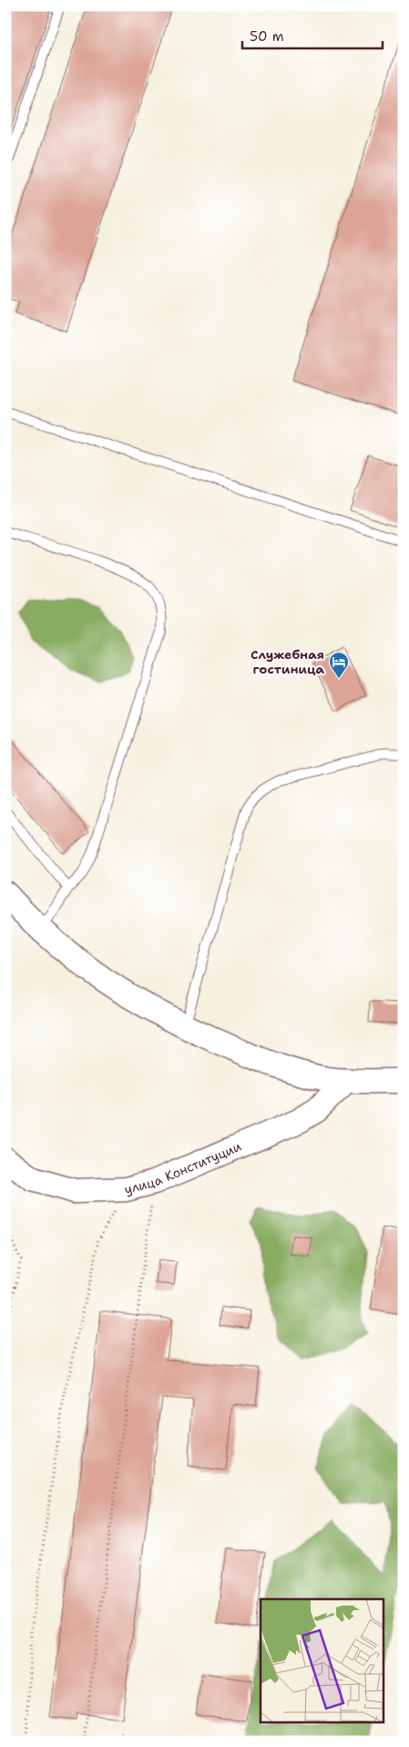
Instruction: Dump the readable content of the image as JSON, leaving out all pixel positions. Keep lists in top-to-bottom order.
{
  "streets": {
    "street": ["улица Конституции"]
  },
  "places": {
    "hotel": ["Служебная гостиница"]
  },
  "scale_bar": "50 m"
}
